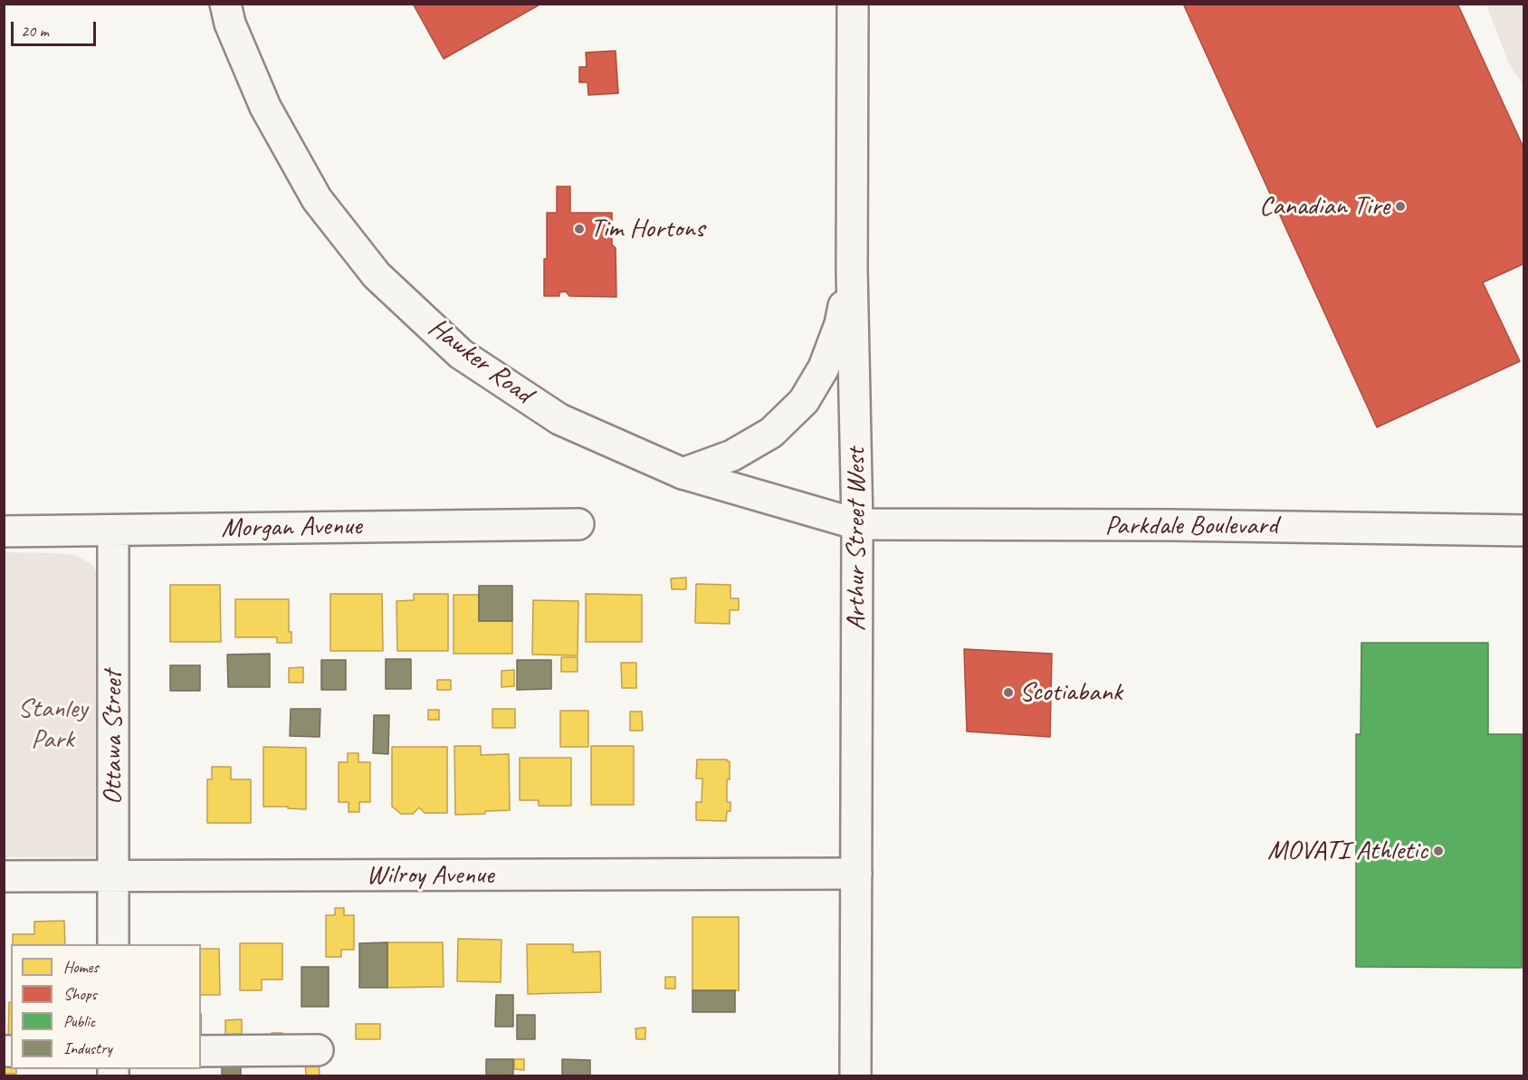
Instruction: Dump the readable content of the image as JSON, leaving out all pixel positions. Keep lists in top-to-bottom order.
{
  "streets": {
    "street": [
      "Hawker Road",
      "Parkdale Boulevard",
      "Morgan Avenue",
      "Arthur Street West",
      "Ottawa Street",
      "Wilroy Avenue"
    ]
  },
  "crossings": [
    ["Hawker Road", "Parkdale Boulevard"],
    ["Hawker Road", "Arthur Street West"],
    ["Parkdale Boulevard", "Arthur Street West"],
    ["Morgan Avenue", "Ottawa Street"],
    ["Arthur Street West", "Wilroy Avenue"],
    ["Ottawa Street", "Wilroy Avenue"]
  ],
  "parks": ["Stanley Park"],
  "places": [
    "Canadian Tire",
    "Tim Hortons",
    "Scotiabank",
    "MOVATI Athletic"
  ],
  "legend": [
    "Homes",
    "Shops",
    "Public",
    "Industry"
  ],
  "scale_bar": "20 m"
}
